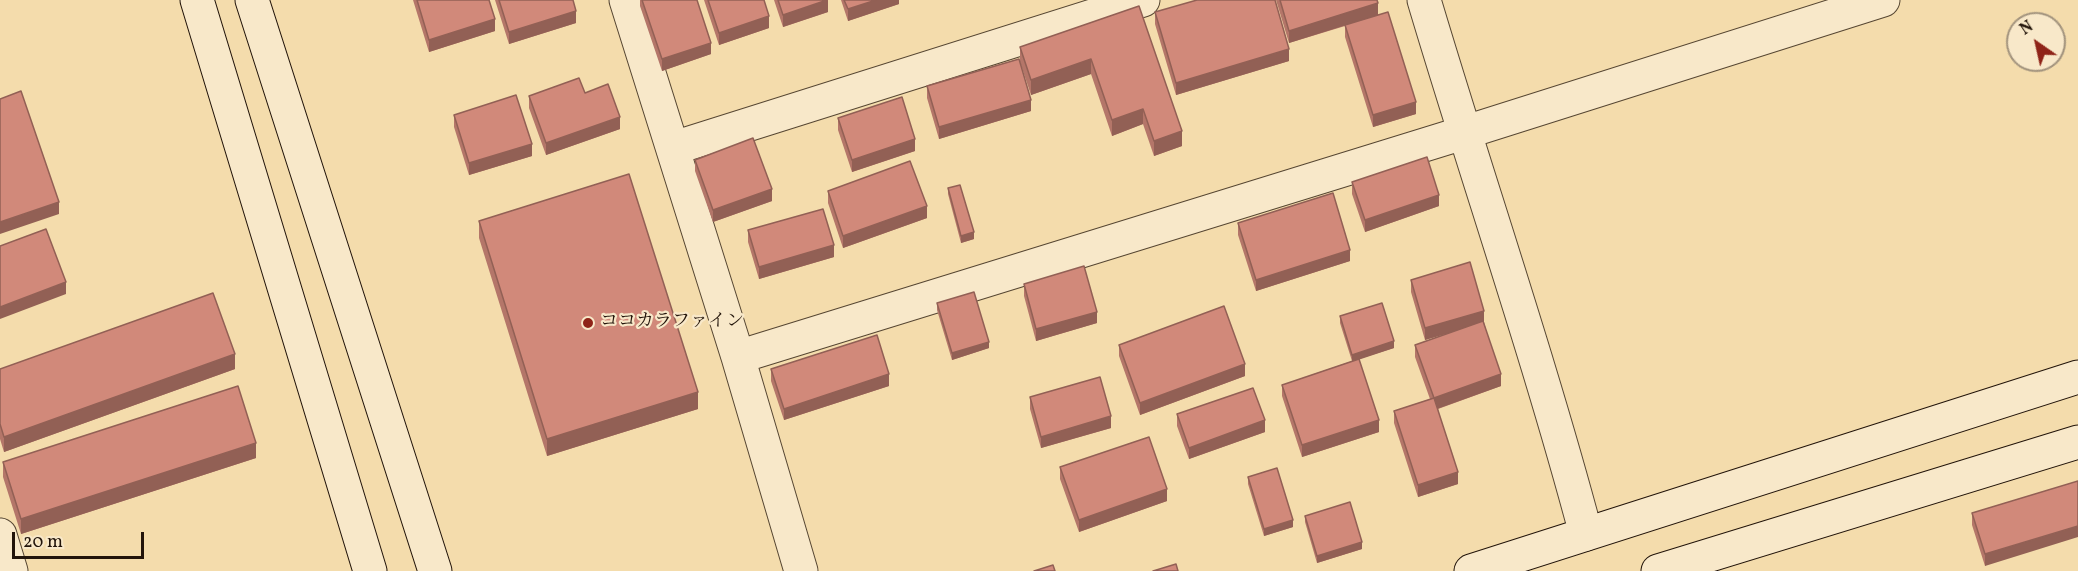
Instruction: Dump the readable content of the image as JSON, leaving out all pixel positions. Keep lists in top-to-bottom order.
{
  "places": ["ココカラファイン"],
  "scale_bar": "20 m",
  "north": "top left"
}
